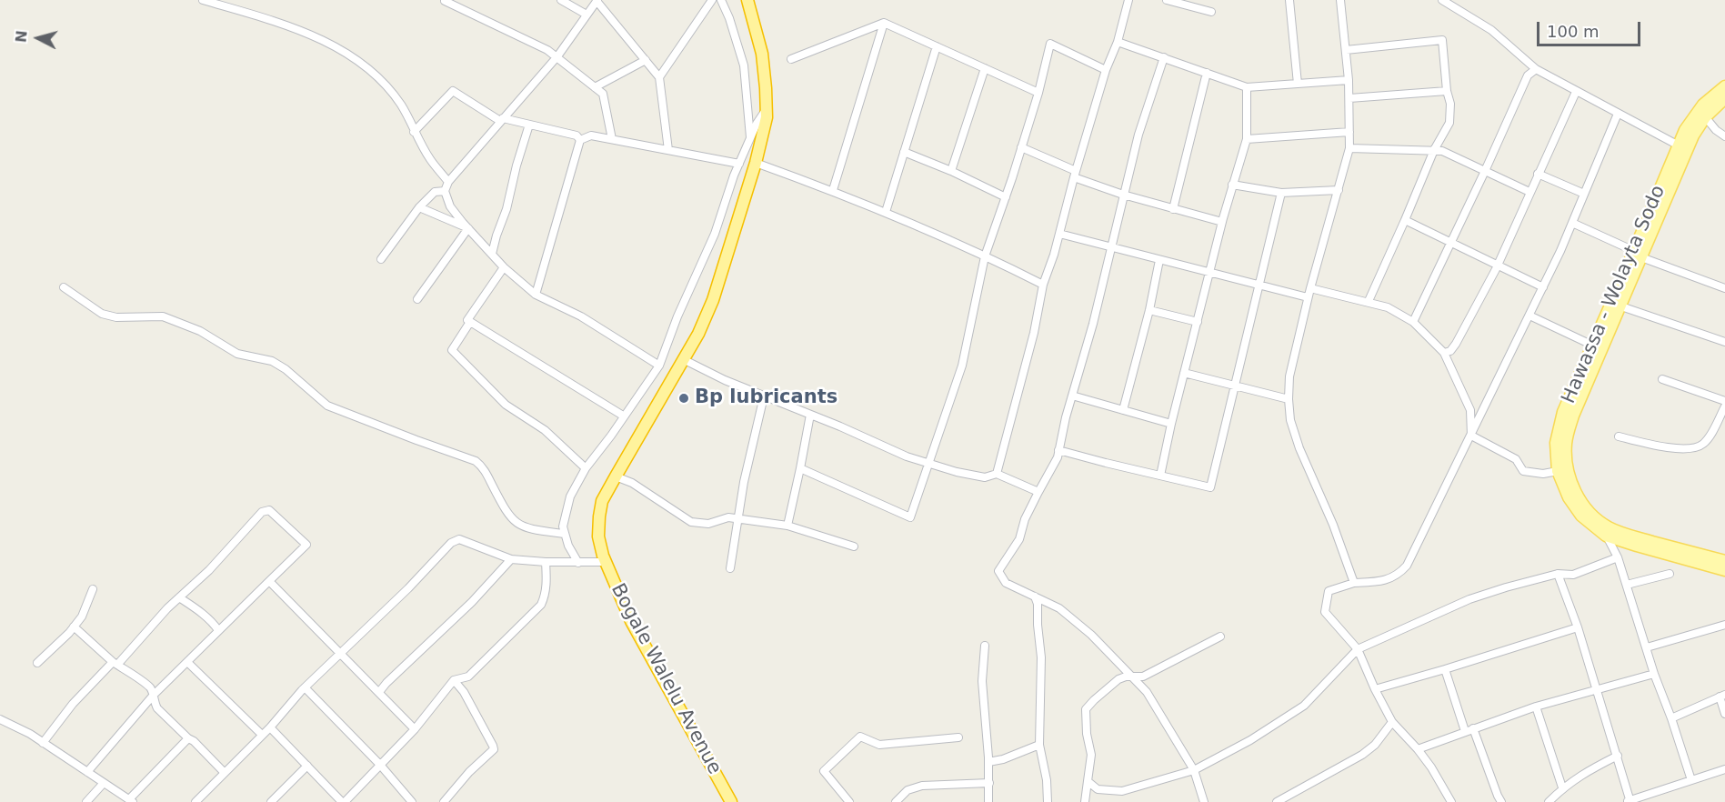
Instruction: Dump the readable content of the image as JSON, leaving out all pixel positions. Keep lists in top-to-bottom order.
{
  "streets": {
    "highway": ["Bogale Walelu Avenue"],
    "main road": ["Hawassa - Wolayta Sodo"]
  },
  "places": ["Bp lubricants"],
  "scale_bar": "100 m",
  "north": "left"
}
